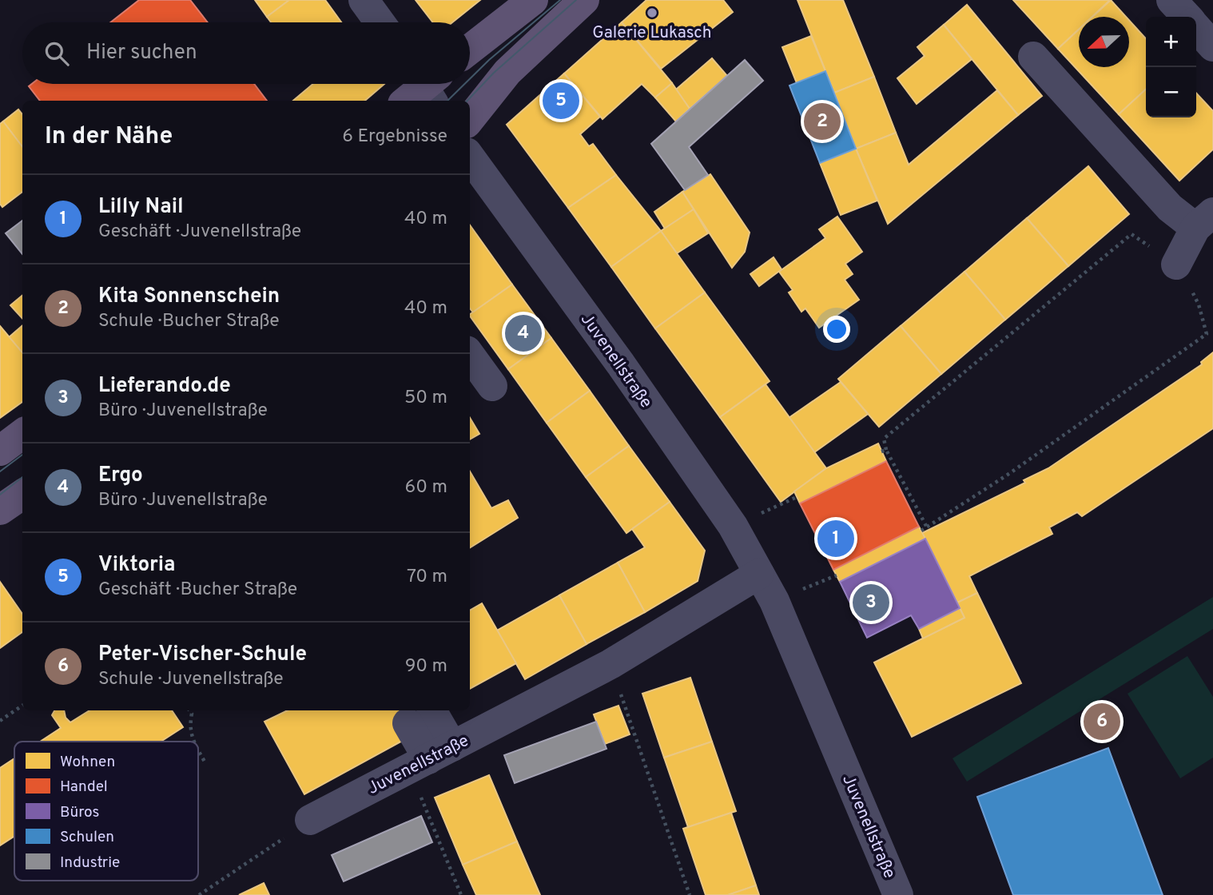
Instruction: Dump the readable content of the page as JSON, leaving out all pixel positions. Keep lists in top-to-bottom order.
{
  "streets": {
    "street": ["Juvenellstraße"]
  },
  "places": ["Galerie Lukasch"],
  "legend": [
    "Wohnen",
    "Handel",
    "Büros",
    "Schulen",
    "Industrie"
  ],
  "north": "left",
  "page": {
    "map_buttons": ["+", "−"],
    "search": "Hier suchen",
    "pins": [
      "5",
      "2",
      "4",
      "1",
      "3",
      "6"
    ],
    "heading": ["In der Nähe", "6 Ergebnisse"],
    "list": [
      {
        "mark": "1",
        "name": "Lilly Nail",
        "note": "Geschäft · Juvenellstraße",
        "value": "40 m"
      },
      {
        "mark": "2",
        "name": "Kita Sonnenschein",
        "note": "Schule · Bucher Straße",
        "value": "40 m"
      },
      {
        "mark": "3",
        "name": "Lieferando.de",
        "note": "Büro · Juvenellstraße",
        "value": "50 m"
      },
      {
        "mark": "4",
        "name": "Ergo",
        "note": "Büro · Juvenellstraße",
        "value": "60 m"
      },
      {
        "mark": "5",
        "name": "Viktoria",
        "note": "Geschäft · Bucher Straße",
        "value": "70 m"
      },
      {
        "mark": "6",
        "name": "Peter-Vischer-Schule",
        "note": "Schule · Juvenellstraße",
        "value": "90 m"
      }
    ]
  }
}
